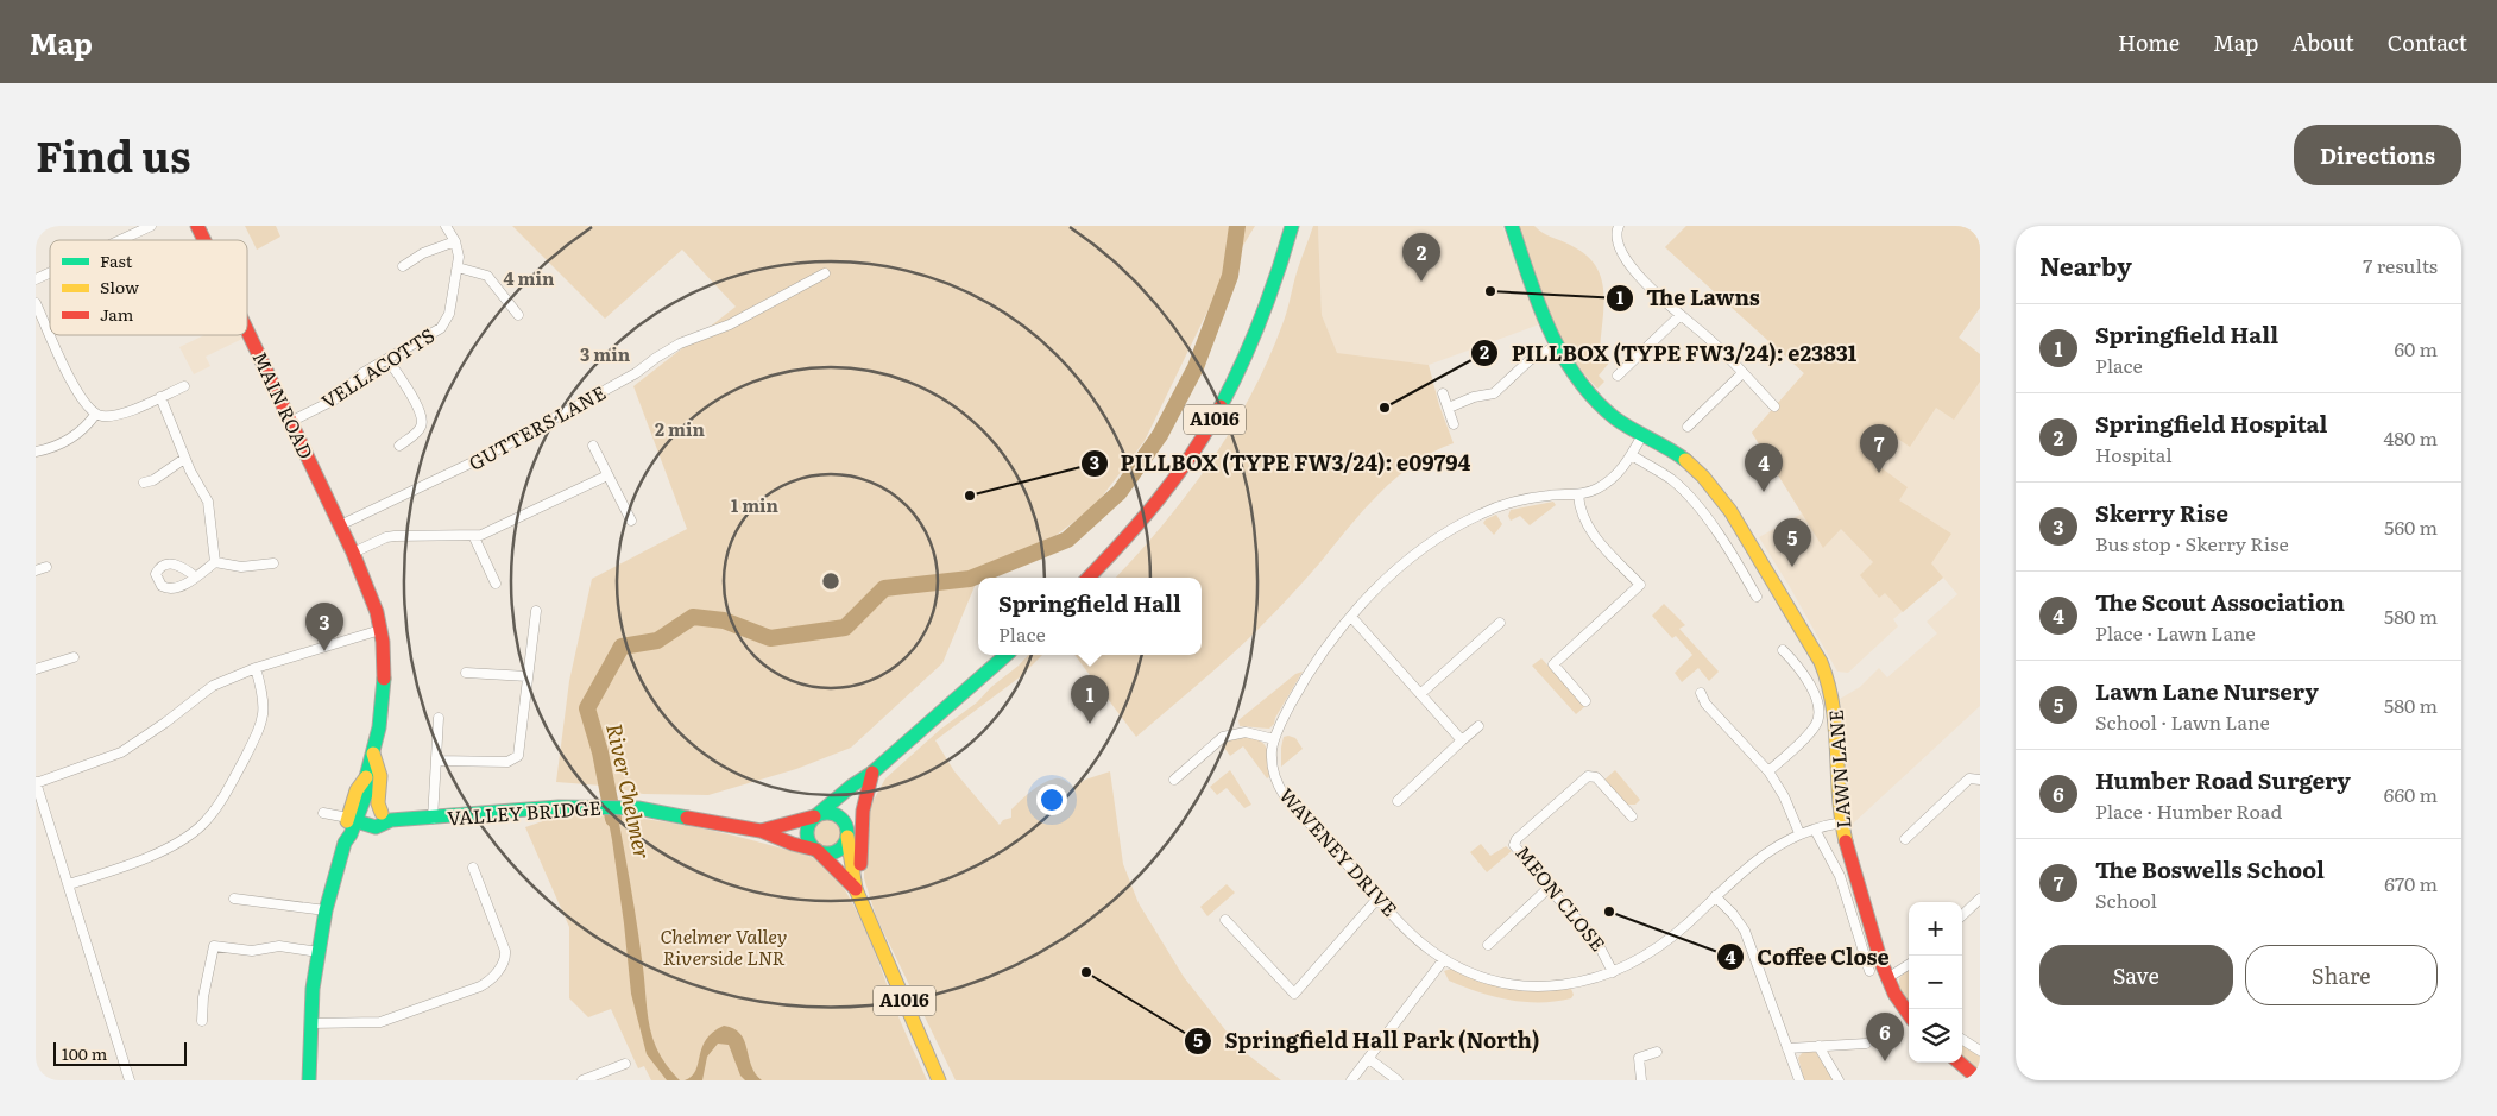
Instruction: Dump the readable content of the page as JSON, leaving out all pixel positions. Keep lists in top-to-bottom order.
{
  "streets": {
    "main road": [
      "MAIN ROAD",
      "A1016",
      "LAWN LANE",
      "VALLEY BRIDGE"
    ],
    "street": [
      "VELLACOTTS",
      "GUTTERS LANE",
      "WAVENEY DRIVE",
      "MEON CLOSE"
    ]
  },
  "crossings": [
    ["VELLACOTTS", "MAIN ROAD"],
    ["MAIN ROAD", "GUTTERS LANE"],
    ["A1016", "VALLEY BRIDGE"],
    ["LAWN LANE", "WAVENEY DRIVE"],
    ["WAVENEY DRIVE", "MEON CLOSE"]
  ],
  "water": ["River Chelmer"],
  "parks": ["Chelmer Valley Riverside LNR"],
  "places": [
    "The Lawns",
    "PILLBOX (TYPE FW3/24): e23831",
    "PILLBOX (TYPE FW3/24): e09794",
    "Coffee Close",
    "Springfield Hall Park (North)"
  ],
  "legend": ["Fast", "Slow", "Jam"],
  "scale_bar": "100 m",
  "page": {
    "header": "Map",
    "nav": [
      "Home",
      "Map",
      "About",
      "Contact"
    ],
    "title": "Find us",
    "buttons": [
      "Directions",
      ["Save", "Share"]
    ],
    "heading": ["Nearby", "7 results"],
    "pins": [
      "2",
      "7",
      "4",
      "5",
      "3",
      "1",
      "6"
    ],
    "list": [
      {
        "mark": "1",
        "name": "Springfield Hall",
        "note": "Place",
        "value": "60 m"
      },
      {
        "mark": "2",
        "name": "Springfield Hospital",
        "note": "Hospital",
        "value": "480 m"
      },
      {
        "mark": "3",
        "name": "Skerry Rise",
        "note": "Bus stop · Skerry Rise",
        "value": "560 m"
      },
      {
        "mark": "4",
        "name": "The Scout Association",
        "note": "Place · Lawn Lane",
        "value": "580 m"
      },
      {
        "mark": "5",
        "name": "Lawn Lane Nursery",
        "note": "School · Lawn Lane",
        "value": "580 m"
      },
      {
        "mark": "6",
        "name": "Humber Road Surgery",
        "note": "Place · Humber Road",
        "value": "660 m"
      },
      {
        "mark": "7",
        "name": "The Boswells School",
        "note": "School",
        "value": "670 m"
      }
    ],
    "popup": ["Springfield Hall", "Place"],
    "map_buttons": ["+", "−"],
    "scale": "100 m"
  },
  "rings": [
    "4 min",
    "3 min",
    "2 min",
    "1 min"
  ]
}
